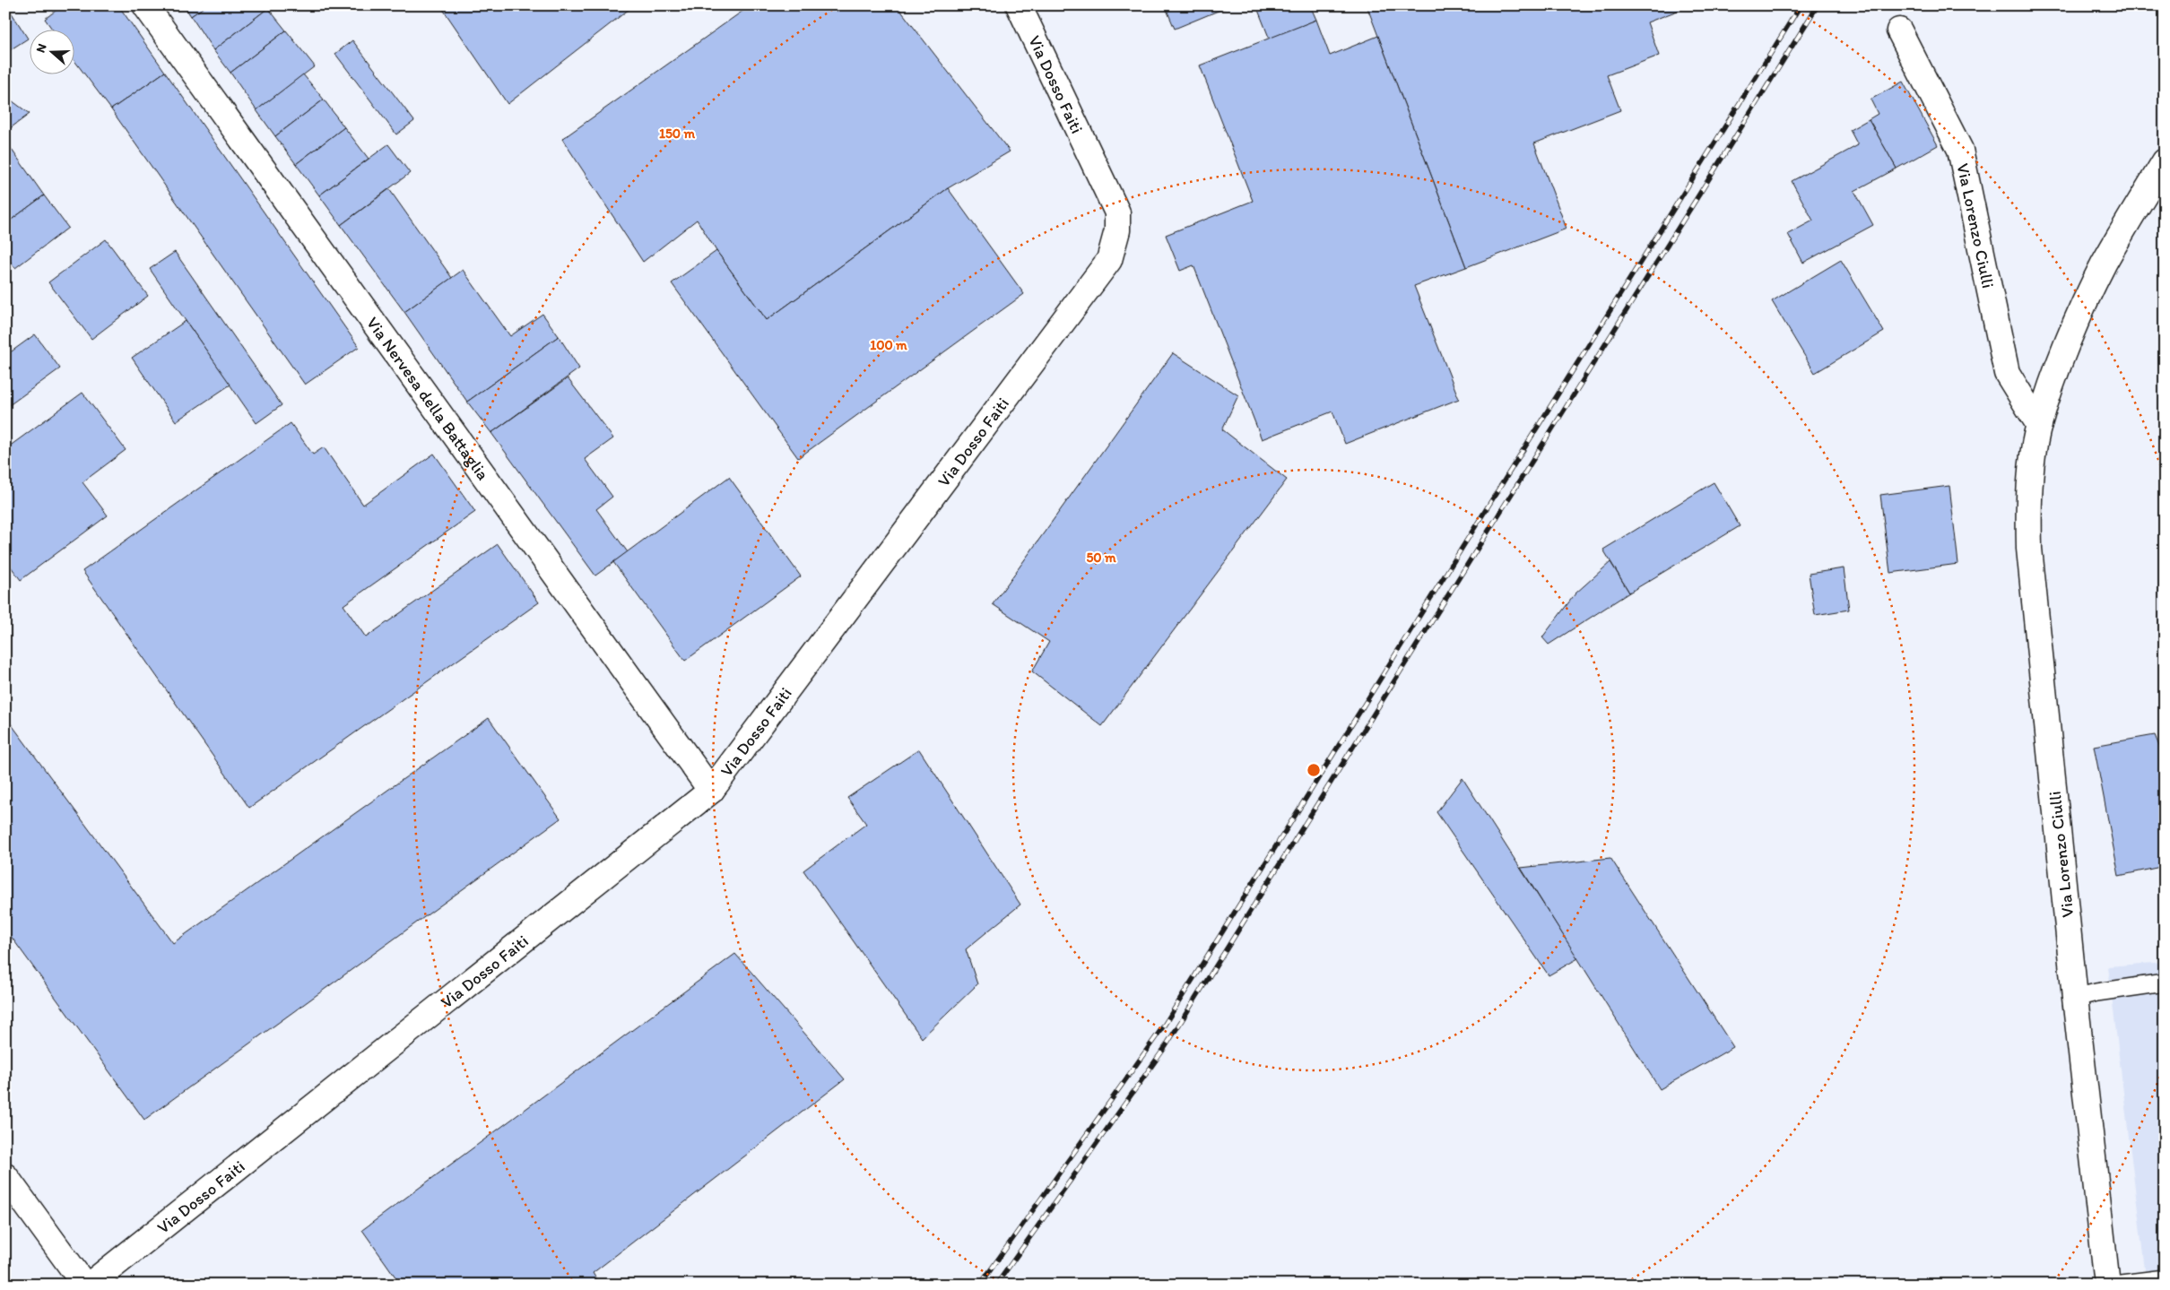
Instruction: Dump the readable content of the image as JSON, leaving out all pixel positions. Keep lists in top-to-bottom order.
{
  "streets": {
    "street": ["Via Dosso Faiti", "Via Lorenzo Ciulli", "Via Nervesa della Battaglia"]
  },
  "crossings": [
    ["Via Dosso Faiti", "Via Nervesa della Battaglia"]
  ],
  "north": "left",
  "rings": ["150 m", "100 m", "50 m"]
}
